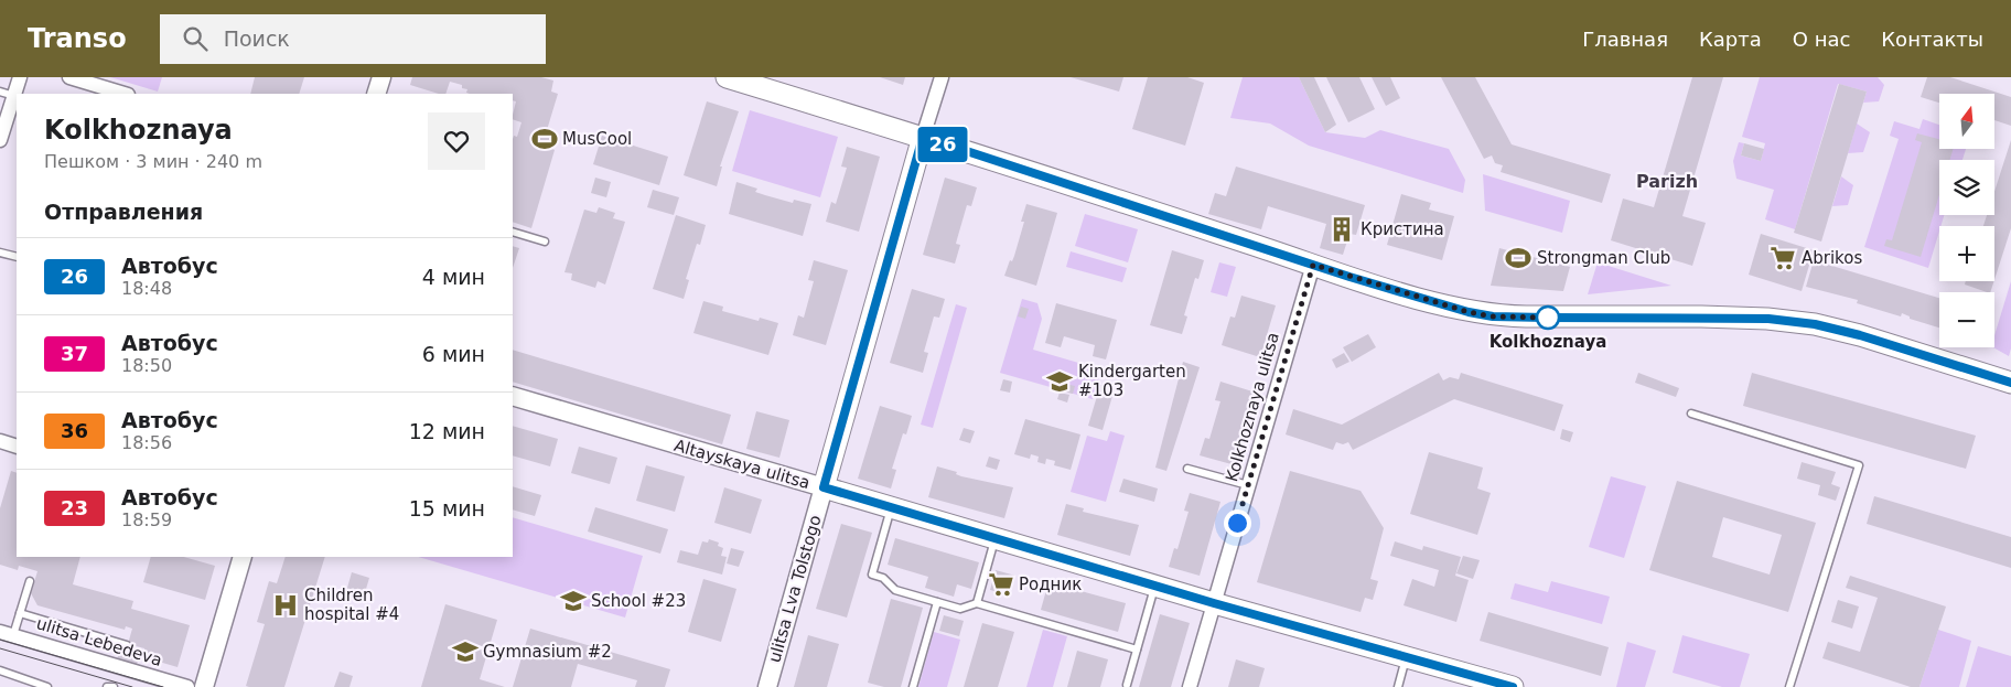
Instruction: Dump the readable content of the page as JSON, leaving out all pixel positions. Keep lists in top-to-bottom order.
{
  "streets": {
    "main road": ["Altayskaya ulitsa", "ulitsa Lva Tolstogo"],
    "street": ["Kolkhoznaya ulitsa", "ulitsa Lebedeva"]
  },
  "crossings": [
    ["Kolkhoznaya ulitsa", "Altayskaya ulitsa"],
    ["Altayskaya ulitsa", "ulitsa Lva Tolstogo"]
  ],
  "districts": ["Parizh"],
  "places": {
    "sports": ["MusCool", "Strongman Club"],
    "building": ["Кристина"],
    "supermarket": ["Abrikos", "Родник"],
    "other": ["Kolkhoznaya"],
    "school or university": ["Kindergarten #103", "School #23", "Gymnasium #2"],
    "hospital": ["Children hospital #4"]
  },
  "lines": ["bus line 26"],
  "north": "top",
  "page": {
    "header": "Transo",
    "search": "Поиск",
    "nav": [
      "Главная",
      "Карта",
      "О нас",
      "Контакты"
    ],
    "on_map": "26",
    "map_buttons": ["+", "−"],
    "heading": [
      ["Kolkhoznaya", "Пешком · 3 мин · 240 m"],
      "Отправления"
    ],
    "list": [
      {
        "mark": "26",
        "name": "Автобус",
        "note": "18:48",
        "value": "4 мин"
      },
      {
        "mark": "37",
        "name": "Автобус",
        "note": "18:50",
        "value": "6 мин"
      },
      {
        "mark": "36",
        "name": "Автобус",
        "note": "18:56",
        "value": "12 мин"
      },
      {
        "mark": "23",
        "name": "Автобус",
        "note": "18:59",
        "value": "15 мин"
      }
    ]
  }
}
